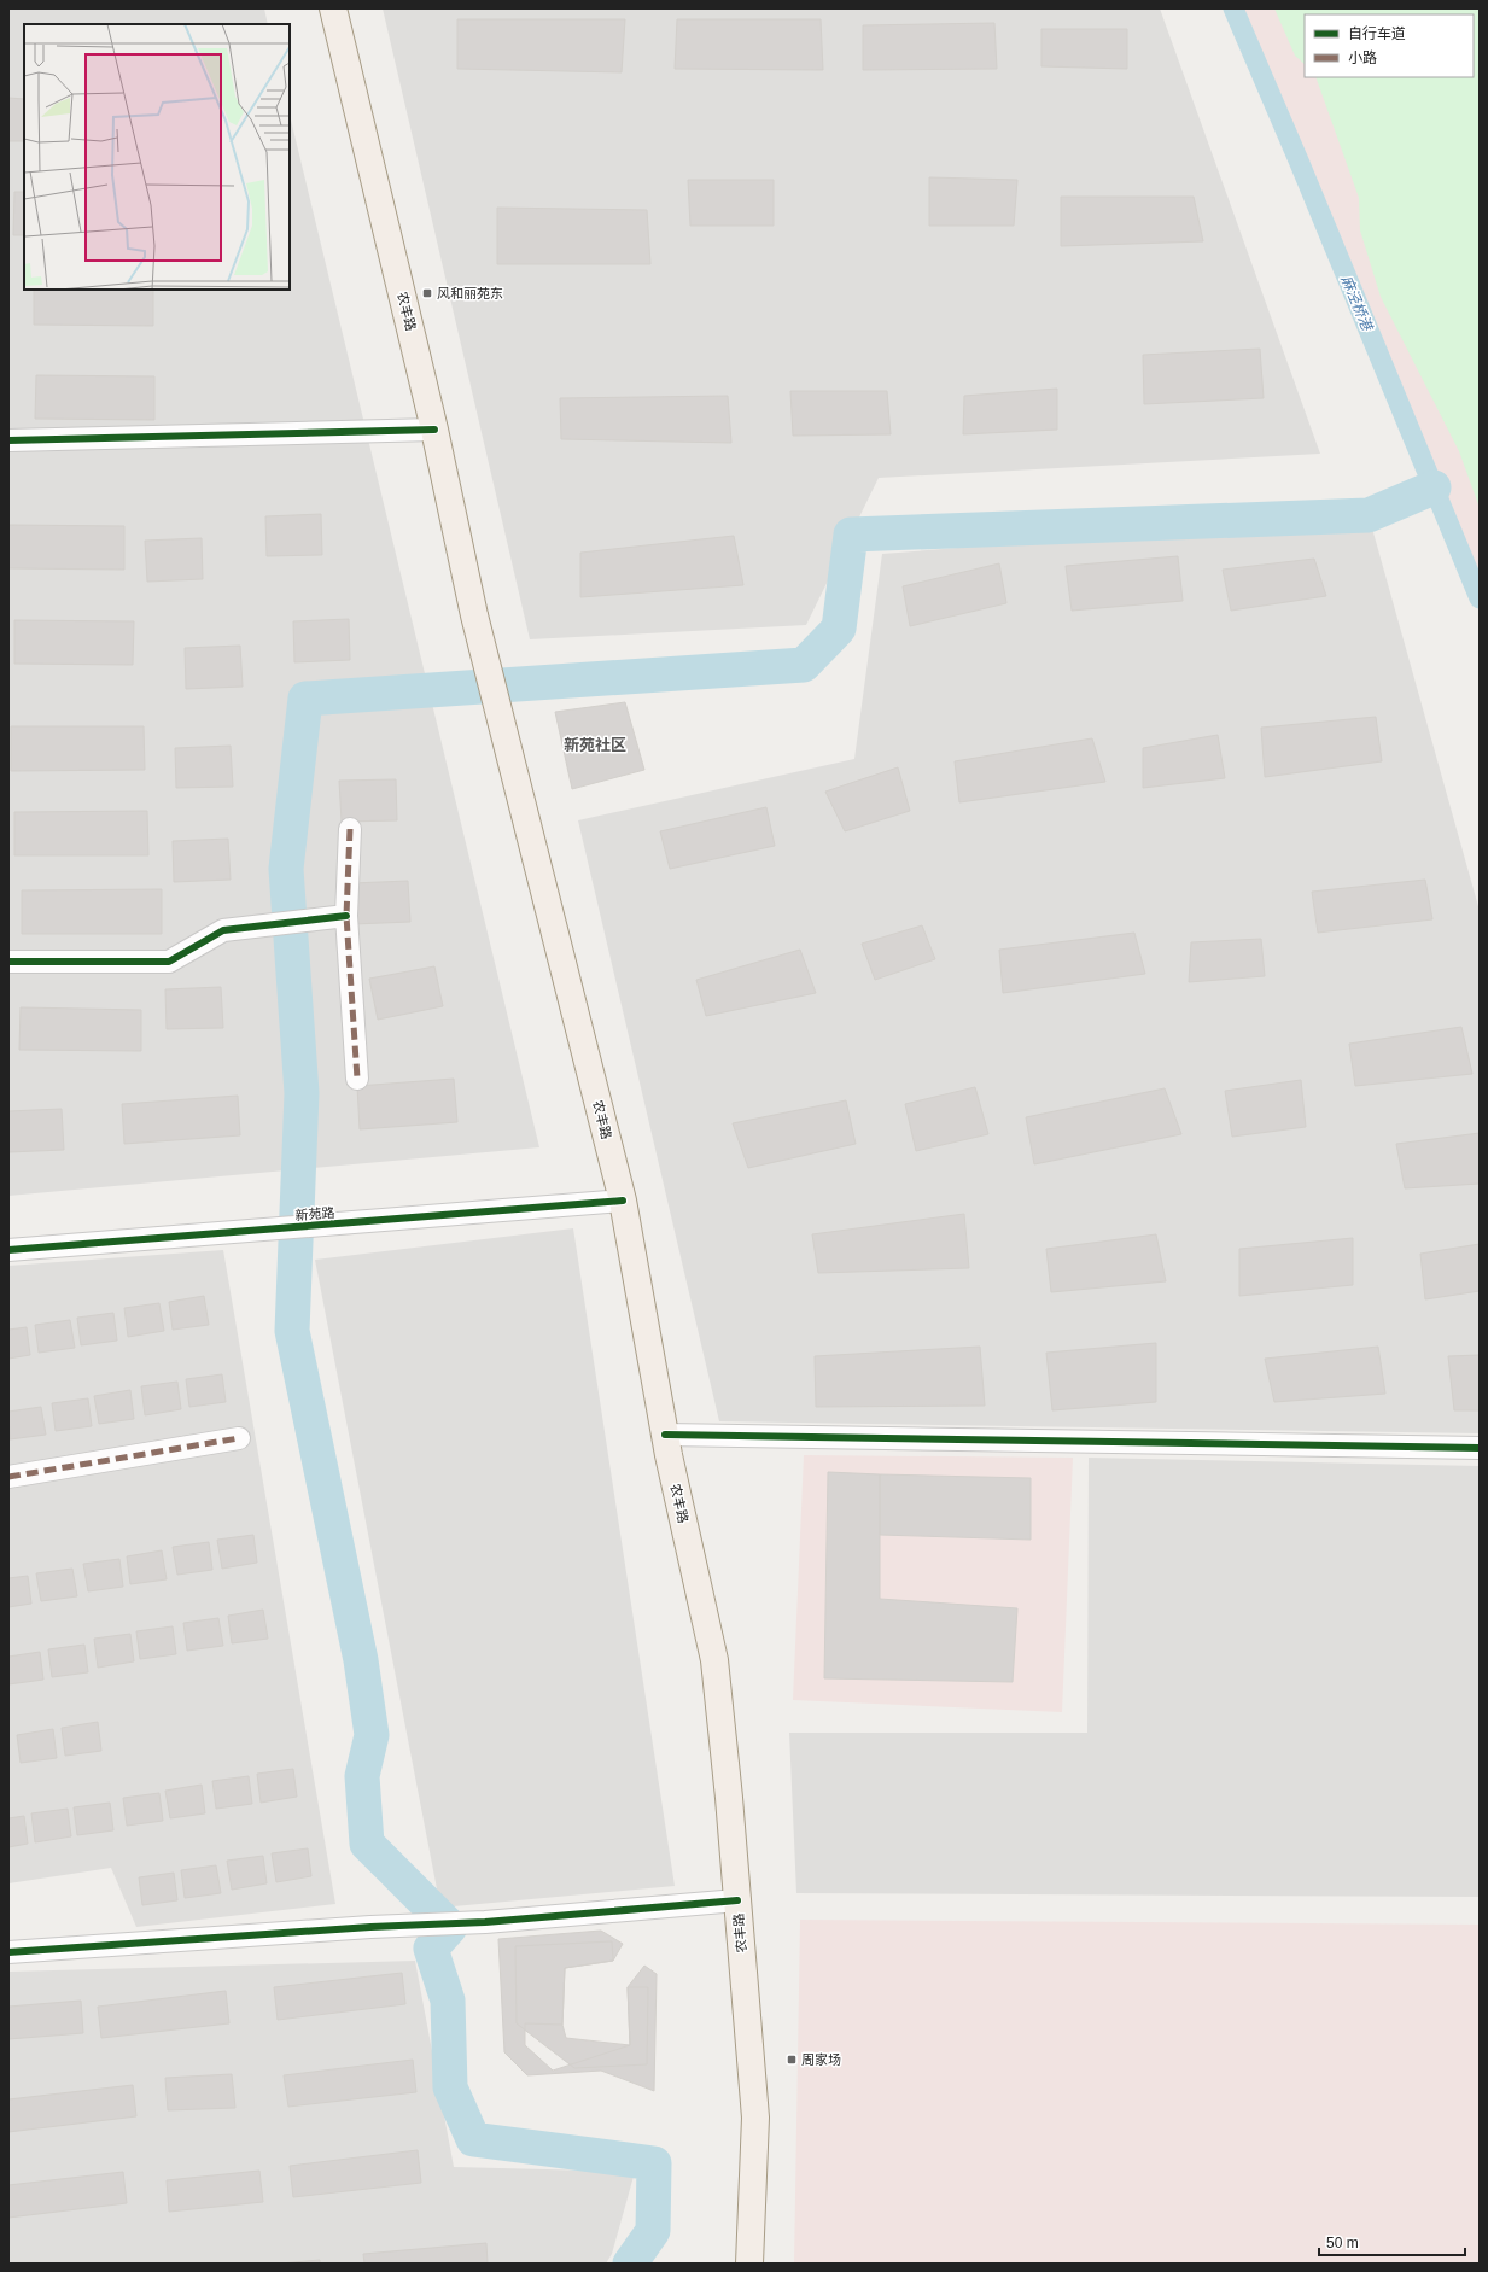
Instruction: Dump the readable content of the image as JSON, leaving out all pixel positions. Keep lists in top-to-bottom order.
{
  "streets": {
    "main road": ["农丰路"],
    "street": ["新苑路"]
  },
  "crossings": [
    ["农丰路", "新苑路"]
  ],
  "districts": ["新苑社区"],
  "water": ["麻泾桥港"],
  "places": {
    "transit": ["风和丽苑东", "周家场"]
  },
  "legend": ["自行车道", "小路"],
  "scale_bar": "50 m"
}
